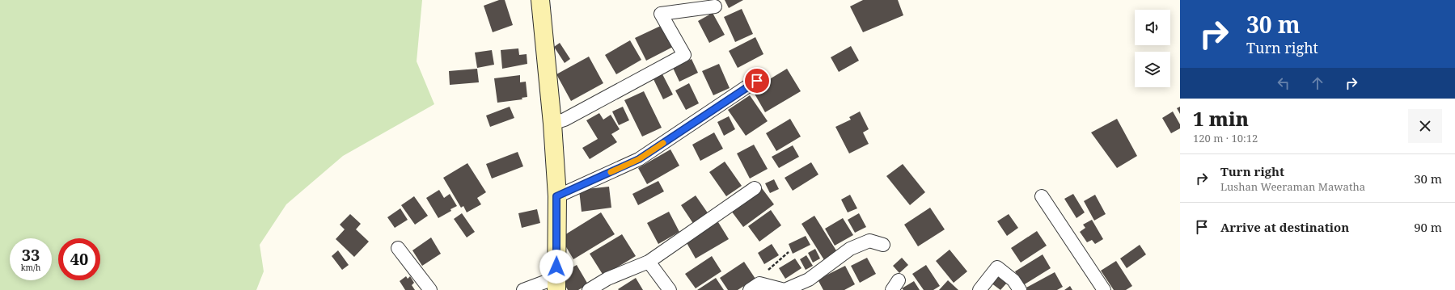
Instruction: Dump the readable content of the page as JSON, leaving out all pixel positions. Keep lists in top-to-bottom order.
{
  "page": {
    "turn": ["30 m", "Turn right"],
    "heading": ["1 min", "120 m · 10:12"],
    "list": [
      {
        "name": "Turn right",
        "note": "Lushan Weeraman Mawatha",
        "value": "30 m"
      },
      {
        "name": "Arrive at destination",
        "value": "90 m"
      }
    ],
    "speed": "33 km/h",
    "limit": "40"
  }
}
